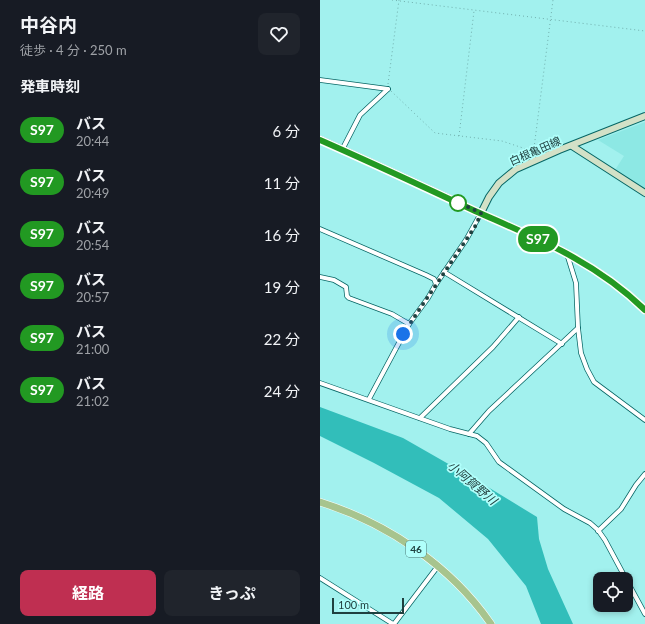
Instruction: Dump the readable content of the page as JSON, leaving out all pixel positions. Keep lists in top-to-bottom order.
{
  "streets": {
    "main road": ["白根亀田線", "46"]
  },
  "water": ["小阿賀野川"],
  "lines": ["bus line S97"],
  "scale_bar": "100 m",
  "page": {
    "heading": [
      ["中谷内", "徒歩 · 4 分 · 250 m"],
      "発車時刻"
    ],
    "on_map": "S97",
    "list": [
      {
        "mark": "S97",
        "name": "バス",
        "note": "20:44",
        "value": "6 分"
      },
      {
        "mark": "S97",
        "name": "バス",
        "note": "20:49",
        "value": "11 分"
      },
      {
        "mark": "S97",
        "name": "バス",
        "note": "20:54",
        "value": "16 分"
      },
      {
        "mark": "S97",
        "name": "バス",
        "note": "20:57",
        "value": "19 分"
      },
      {
        "mark": "S97",
        "name": "バス",
        "note": "21:00",
        "value": "22 分"
      },
      {
        "mark": "S97",
        "name": "バス",
        "note": "21:02",
        "value": "24 分"
      }
    ],
    "buttons": ["経路", "きっぷ"],
    "scale": "100 m"
  }
}
